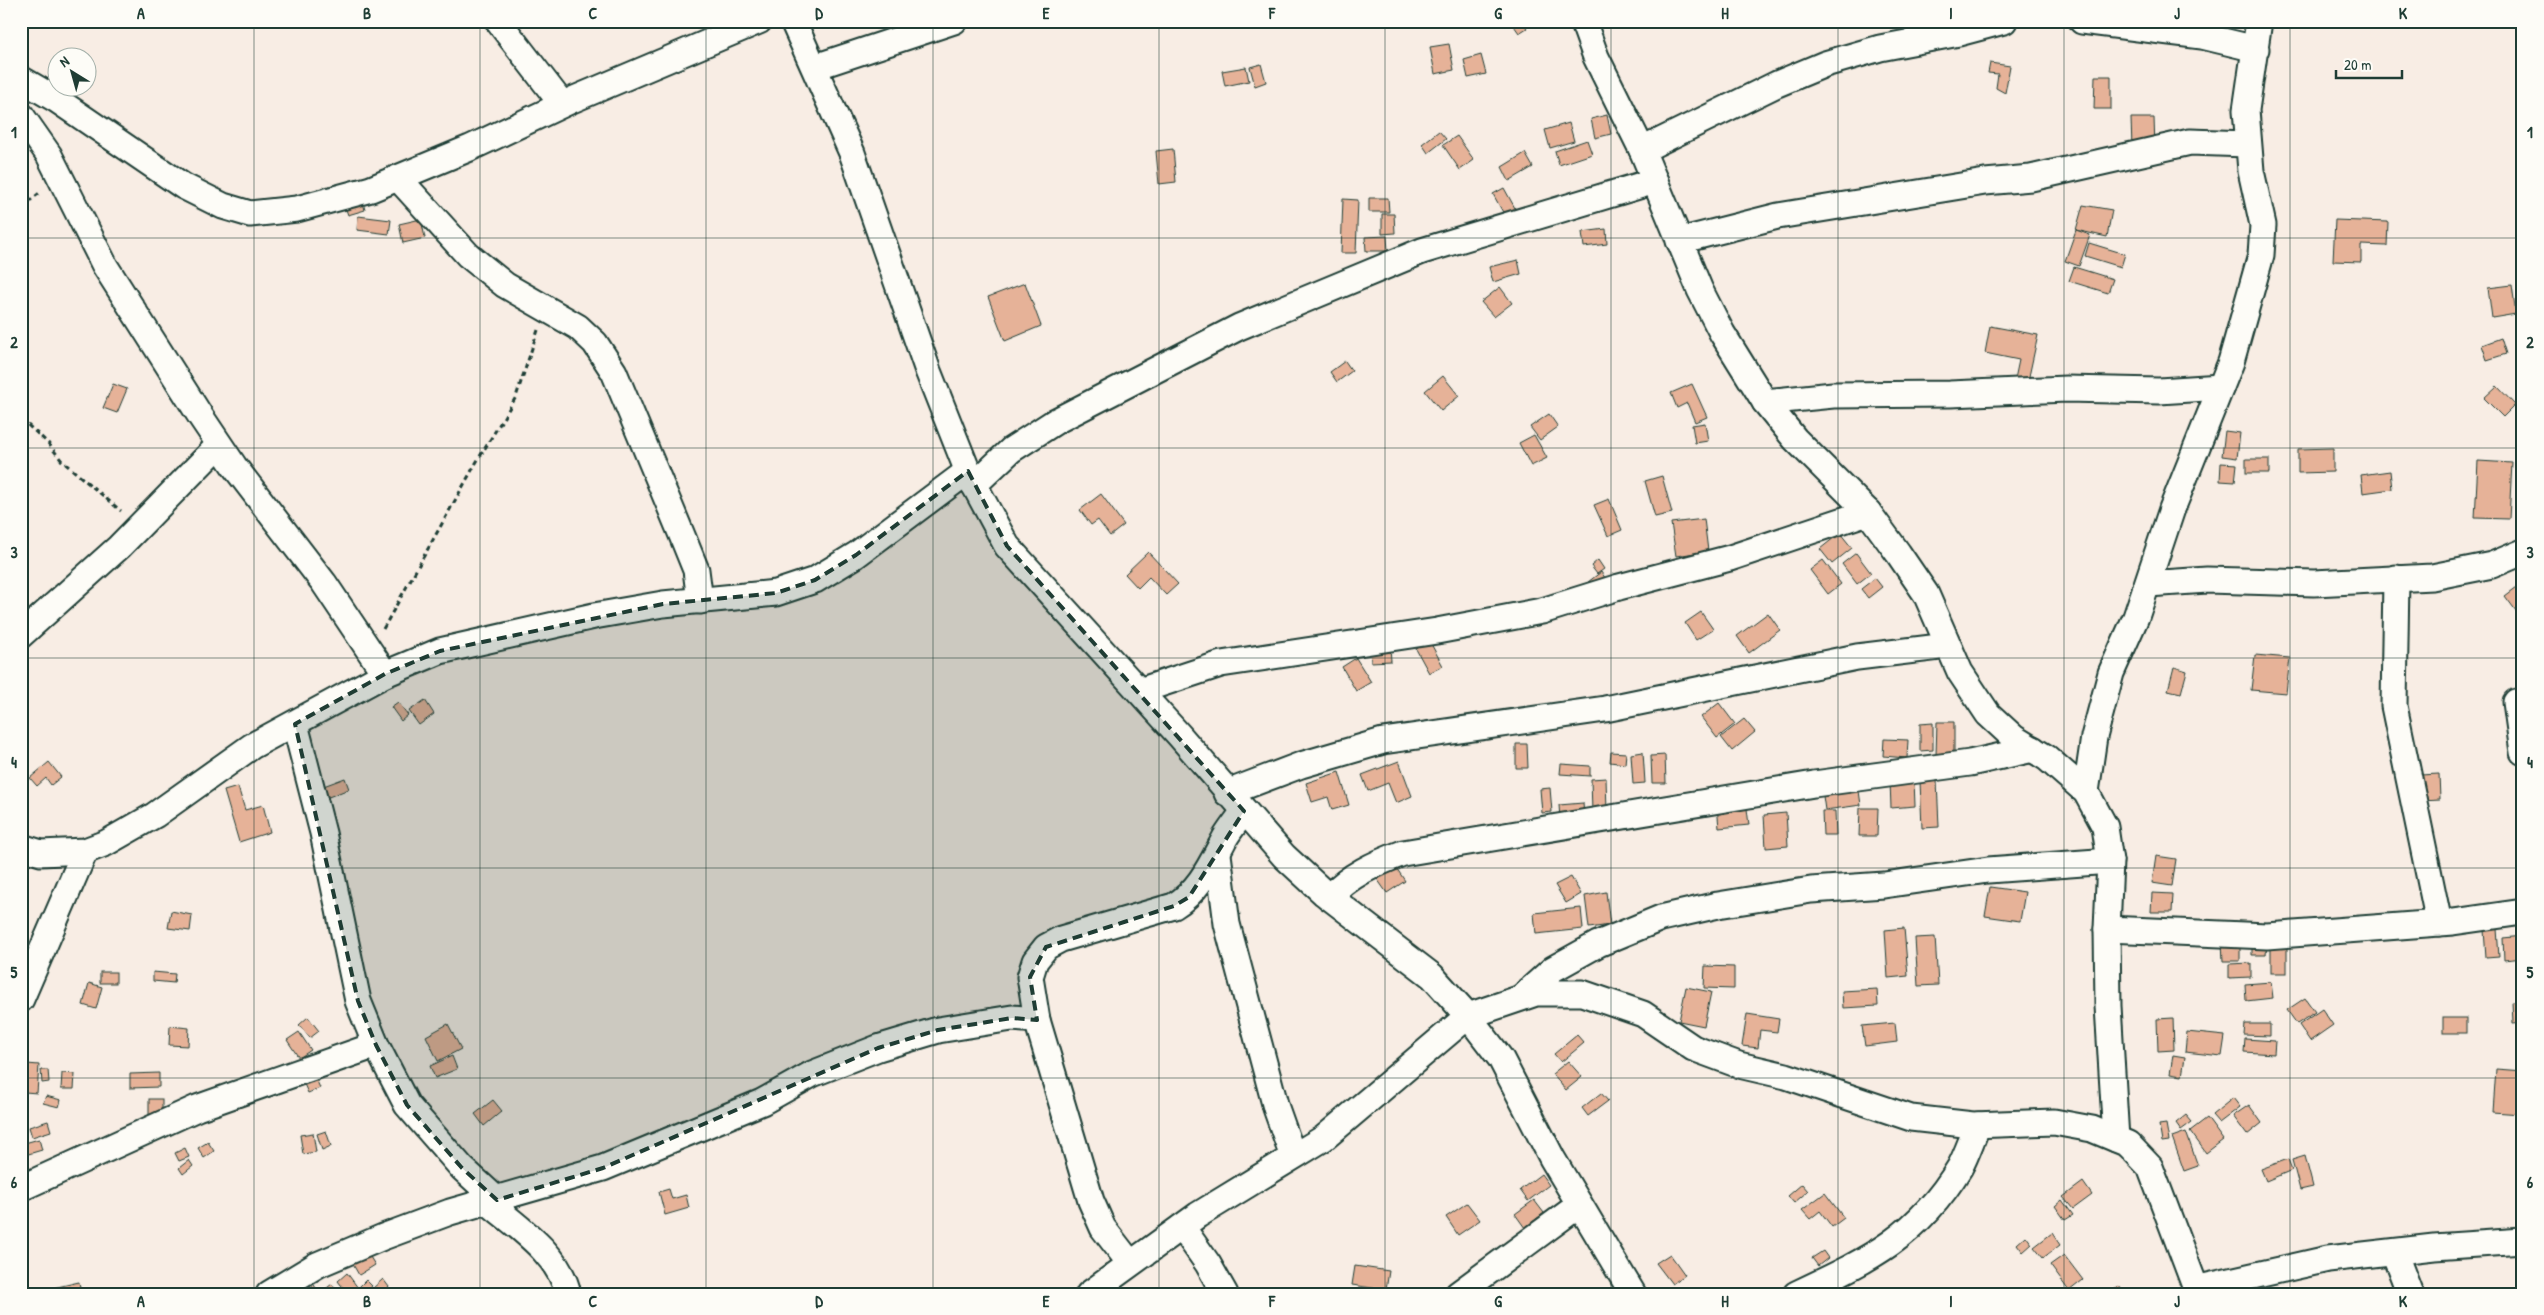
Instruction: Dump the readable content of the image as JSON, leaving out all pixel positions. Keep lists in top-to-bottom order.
{
  "scale_bar": "20 m",
  "north": "top left",
  "grid": {
    "columns": [
      "A",
      "B",
      "C",
      "D",
      "E",
      "F",
      "G",
      "H",
      "I",
      "J",
      "K"
    ],
    "rows": [
      "1",
      "2",
      "3",
      "4",
      "5",
      "6"
    ]
  }
}
